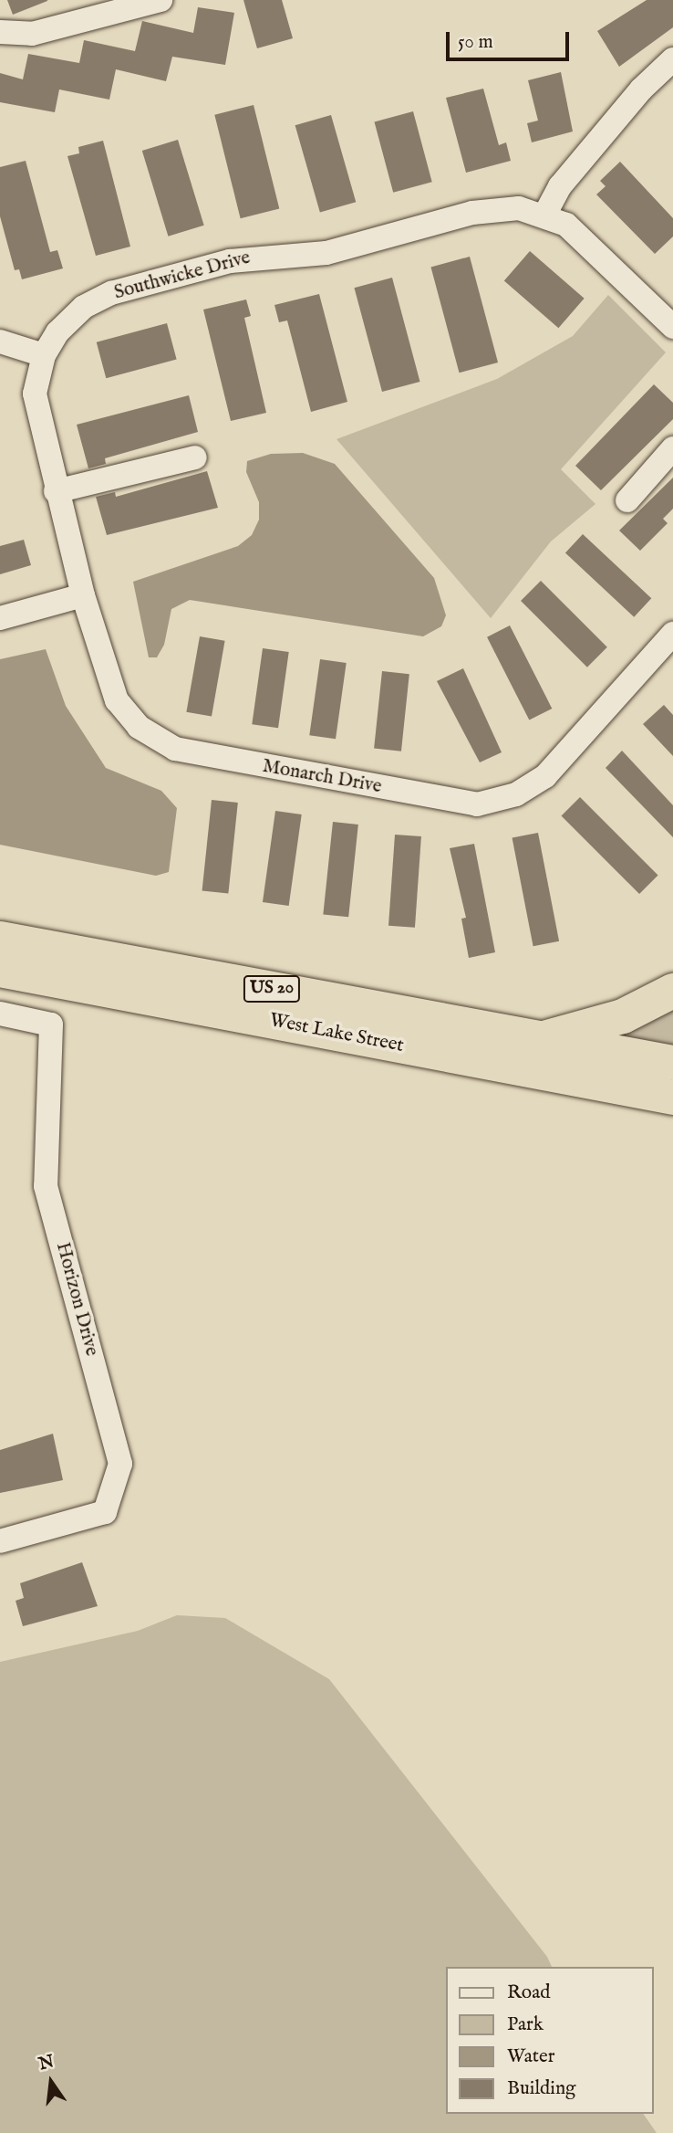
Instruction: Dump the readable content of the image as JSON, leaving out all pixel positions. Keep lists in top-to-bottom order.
{
  "streets": {
    "highway": ["US 20", "West Lake Street"],
    "street": ["Southwicke Drive", "Monarch Drive", "Horizon Drive"]
  },
  "crossings": [
    ["Southwicke Drive", "Monarch Drive"]
  ],
  "legend": [
    "Road",
    "Park",
    "Water",
    "Building"
  ],
  "scale_bar": "50 m",
  "north": "top"
}
